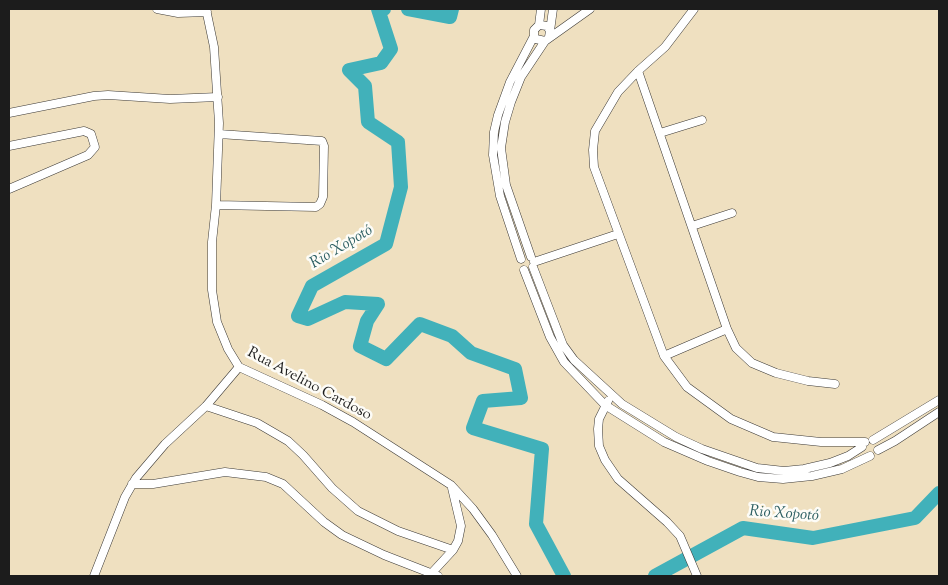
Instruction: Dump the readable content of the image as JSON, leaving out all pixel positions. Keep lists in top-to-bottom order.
{
  "streets": {
    "street": ["Rua Avelino Cardoso"]
  },
  "water": ["Rio Xopotó"]
}
